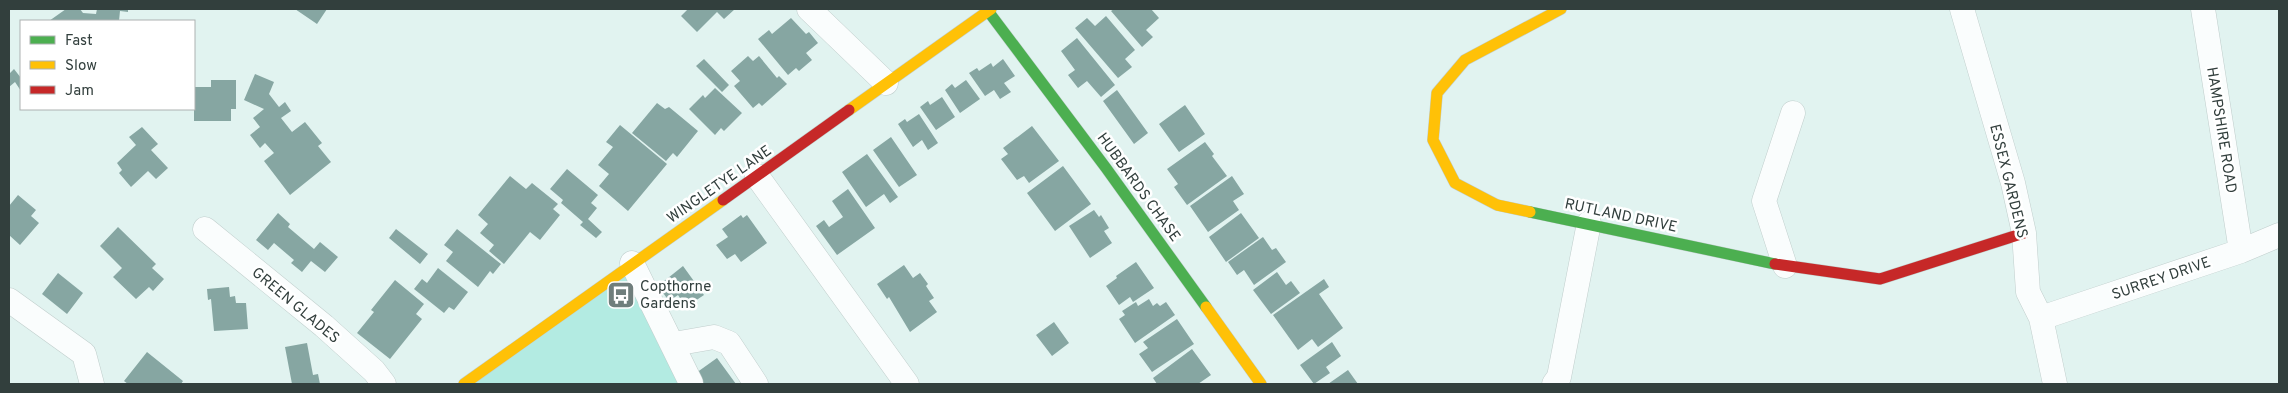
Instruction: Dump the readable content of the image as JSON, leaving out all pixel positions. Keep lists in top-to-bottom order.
{
  "streets": {
    "street": [
      "HAMPSHIRE ROAD",
      "ESSEX GARDENS",
      "WINGLETYE LANE",
      "HUBBARDS CHASE",
      "RUTLAND DRIVE",
      "SURREY DRIVE",
      "GREEN GLADES"
    ]
  },
  "crossings": [
    ["HAMPSHIRE ROAD", "SURREY DRIVE"],
    ["ESSEX GARDENS", "RUTLAND DRIVE"],
    ["ESSEX GARDENS", "SURREY DRIVE"],
    ["WINGLETYE LANE", "HUBBARDS CHASE"]
  ],
  "places": {
    "bus stop": ["Copthorne Gardens"]
  },
  "legend": ["Fast", "Slow", "Jam"]
}
